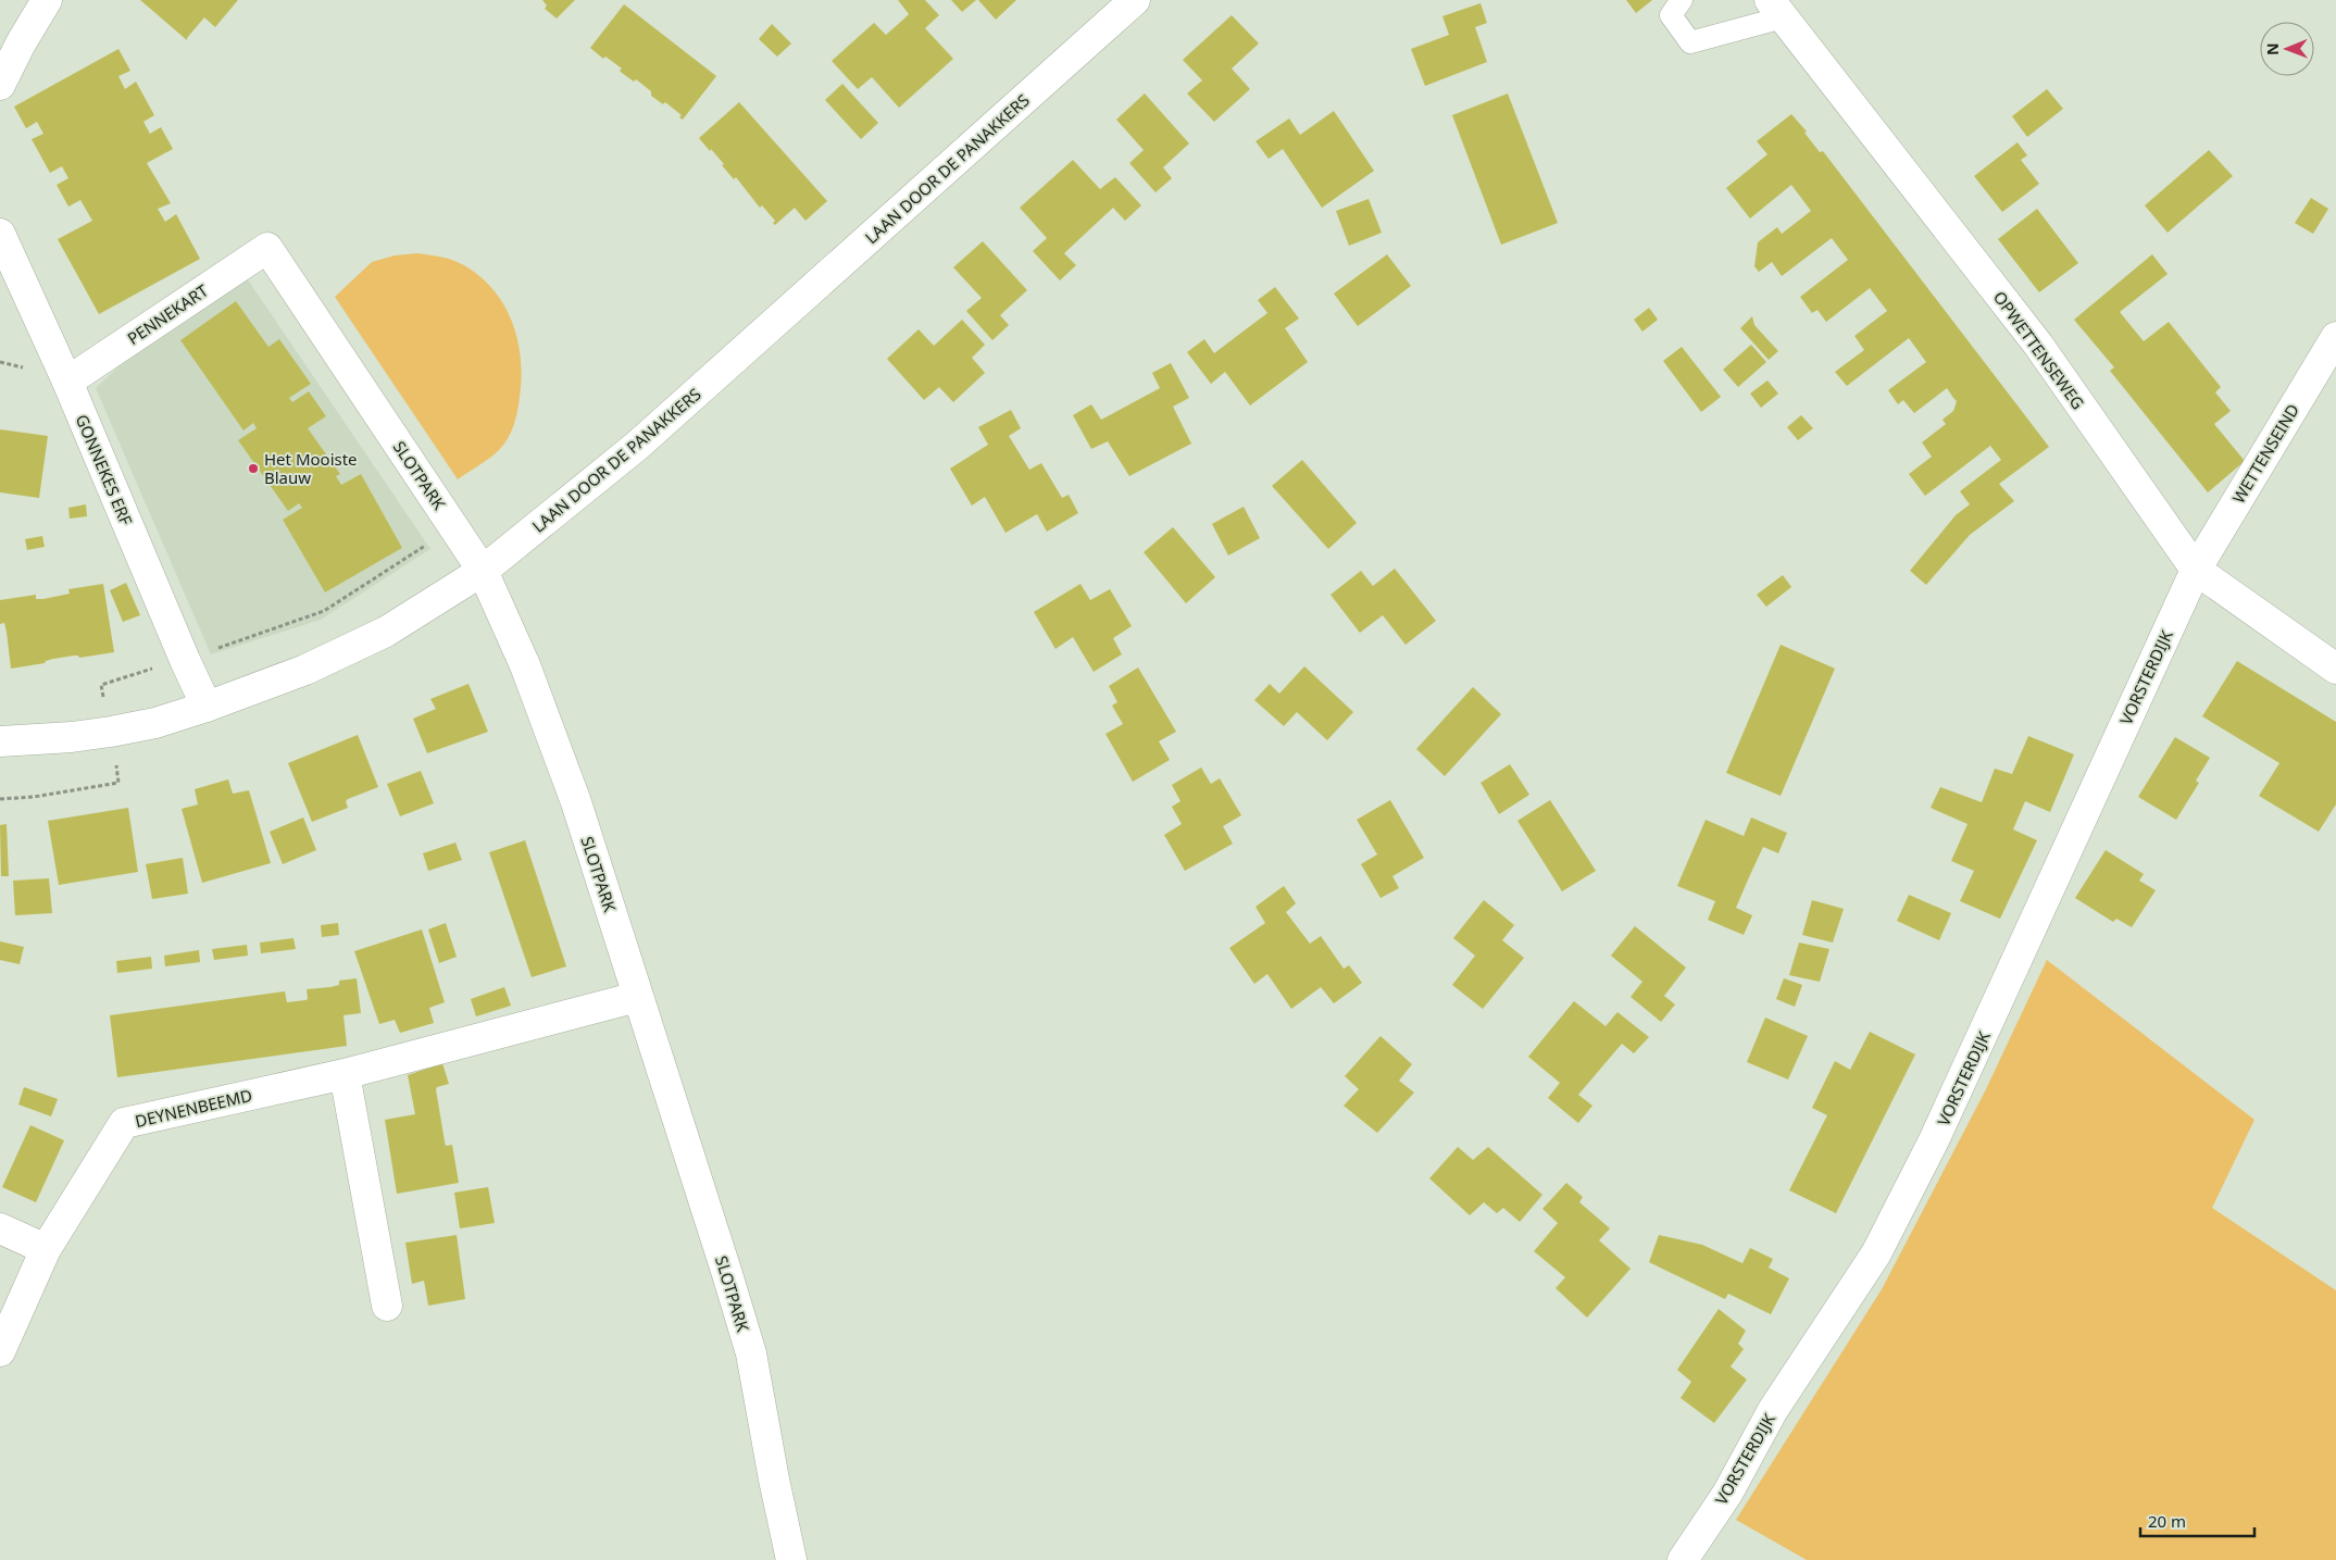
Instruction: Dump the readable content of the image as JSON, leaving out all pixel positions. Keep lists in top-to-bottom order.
{
  "streets": {
    "street": [
      "LAAN DOOR DE PANAKKERS",
      "PENNEKART",
      "OPWETTENSEWEG",
      "WETTENSEIND",
      "GONNEKES ERF",
      "SLOTPARK",
      "VORSTERDIJK",
      "DEYNENBEEMD"
    ]
  },
  "crossings": [
    ["LAAN DOOR DE PANAKKERS", "GONNEKES ERF"],
    ["LAAN DOOR DE PANAKKERS", "SLOTPARK"],
    ["PENNEKART", "GONNEKES ERF"],
    ["PENNEKART", "SLOTPARK"],
    ["OPWETTENSEWEG", "WETTENSEIND"],
    ["OPWETTENSEWEG", "VORSTERDIJK"],
    ["WETTENSEIND", "VORSTERDIJK"],
    ["SLOTPARK", "DEYNENBEEMD"]
  ],
  "places": ["Het Mooiste Blauw"],
  "scale_bar": "20 m",
  "north": "left"
}
